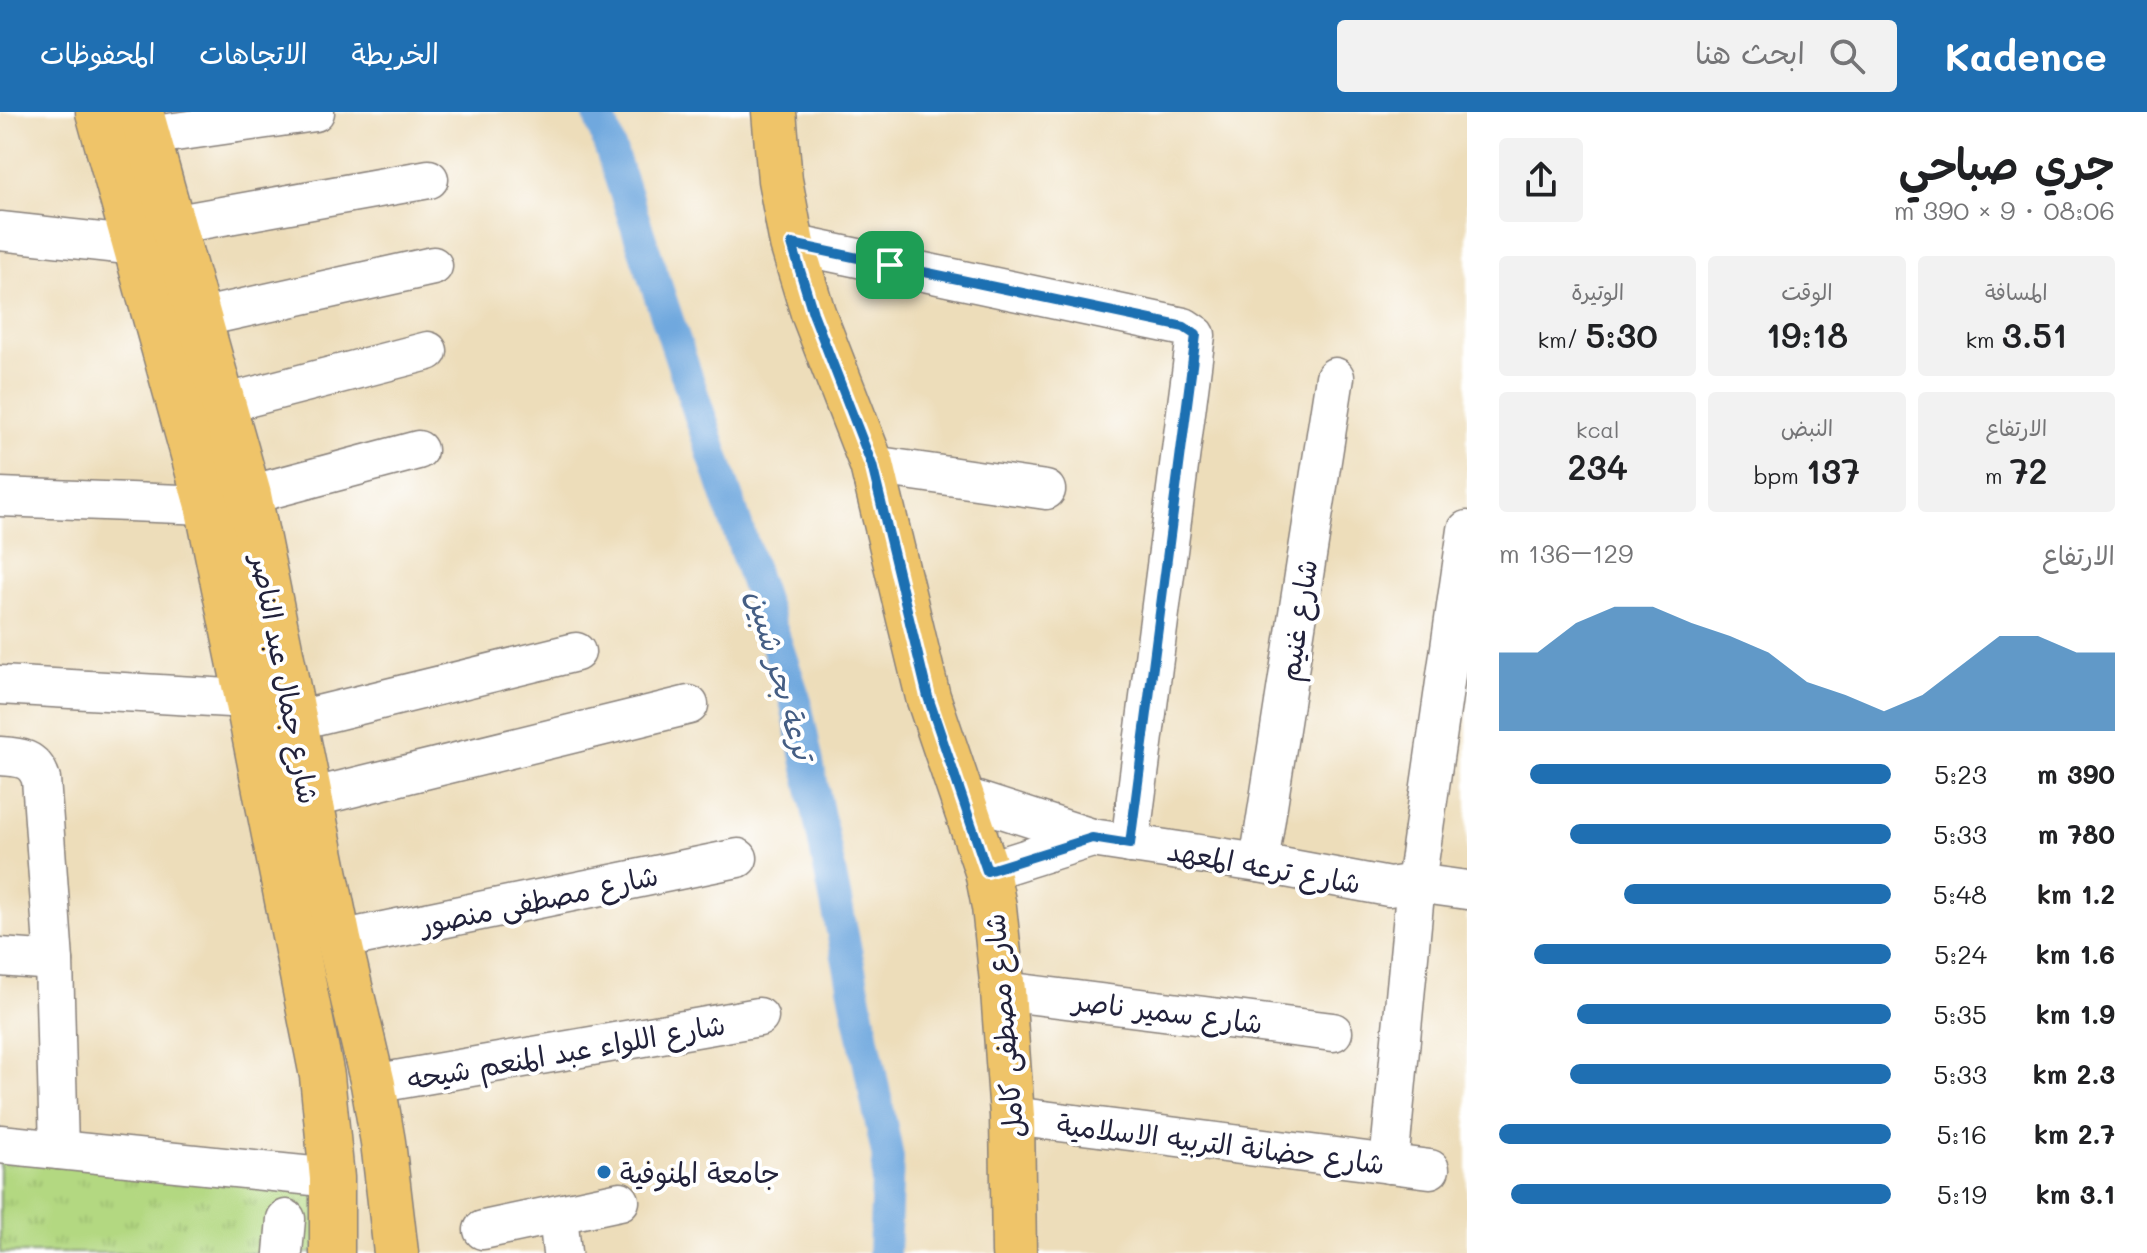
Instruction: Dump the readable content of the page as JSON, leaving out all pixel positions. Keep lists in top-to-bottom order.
{
  "streets": {
    "main road": ["شارع جمال عبد الناصر", "شارع مصطفى كامل"],
    "street": [
      "شارع غنيم",
      "شارع ترعه المعهد",
      "شارع مصطفى منصور",
      "شارع سمير ناصر",
      "شارع اللواء عبد المنعم شيحه",
      "شارع حضانة التربيه الاسلامية"
    ]
  },
  "crossings": [
    ["شارع غنيم", "شارع ترعه المعهد"],
    ["شارع جمال عبد الناصر", "شارع مصطفى منصور"],
    ["شارع جمال عبد الناصر", "شارع اللواء عبد المنعم شيحه"],
    ["شارع ترعه المعهد", "شارع مصطفى كامل"],
    ["شارع سمير ناصر", "شارع مصطفى كامل"],
    ["شارع مصطفى كامل", "شارع حضانة التربيه الاسلامية"]
  ],
  "water": ["ترعة بحر شبين"],
  "places": ["جامعة المنوفية"],
  "page": {
    "header": "Kadence",
    "search": "ابحث هنا",
    "nav": ["الخريطة", "الاتجاهات", "المحفوظات"],
    "heading": ["جري صباحي", "08:06 · 9 × 390 m"],
    "stats": [
      ["المسافة", "3.51 km"],
      ["الوقت", "19:18"],
      ["الوتيرة", "5:30 /km"],
      ["الارتفاع", "72 m"],
      ["النبض", "137 bpm"],
      ["kcal", "234"]
    ],
    "chart": ["الارتفاع", "129–136 m"],
    "list": [
      {
        "name": "390 m",
        "note": "5:23"
      },
      {
        "name": "780 m",
        "note": "5:33"
      },
      {
        "name": "1.2 km",
        "note": "5:48"
      },
      {
        "name": "1.6 km",
        "note": "5:24"
      },
      {
        "name": "1.9 km",
        "note": "5:35"
      },
      {
        "name": "2.3 km",
        "note": "5:33"
      },
      {
        "name": "2.7 km",
        "note": "5:16"
      },
      {
        "name": "3.1 km",
        "note": "5:19"
      }
    ]
  }
}
